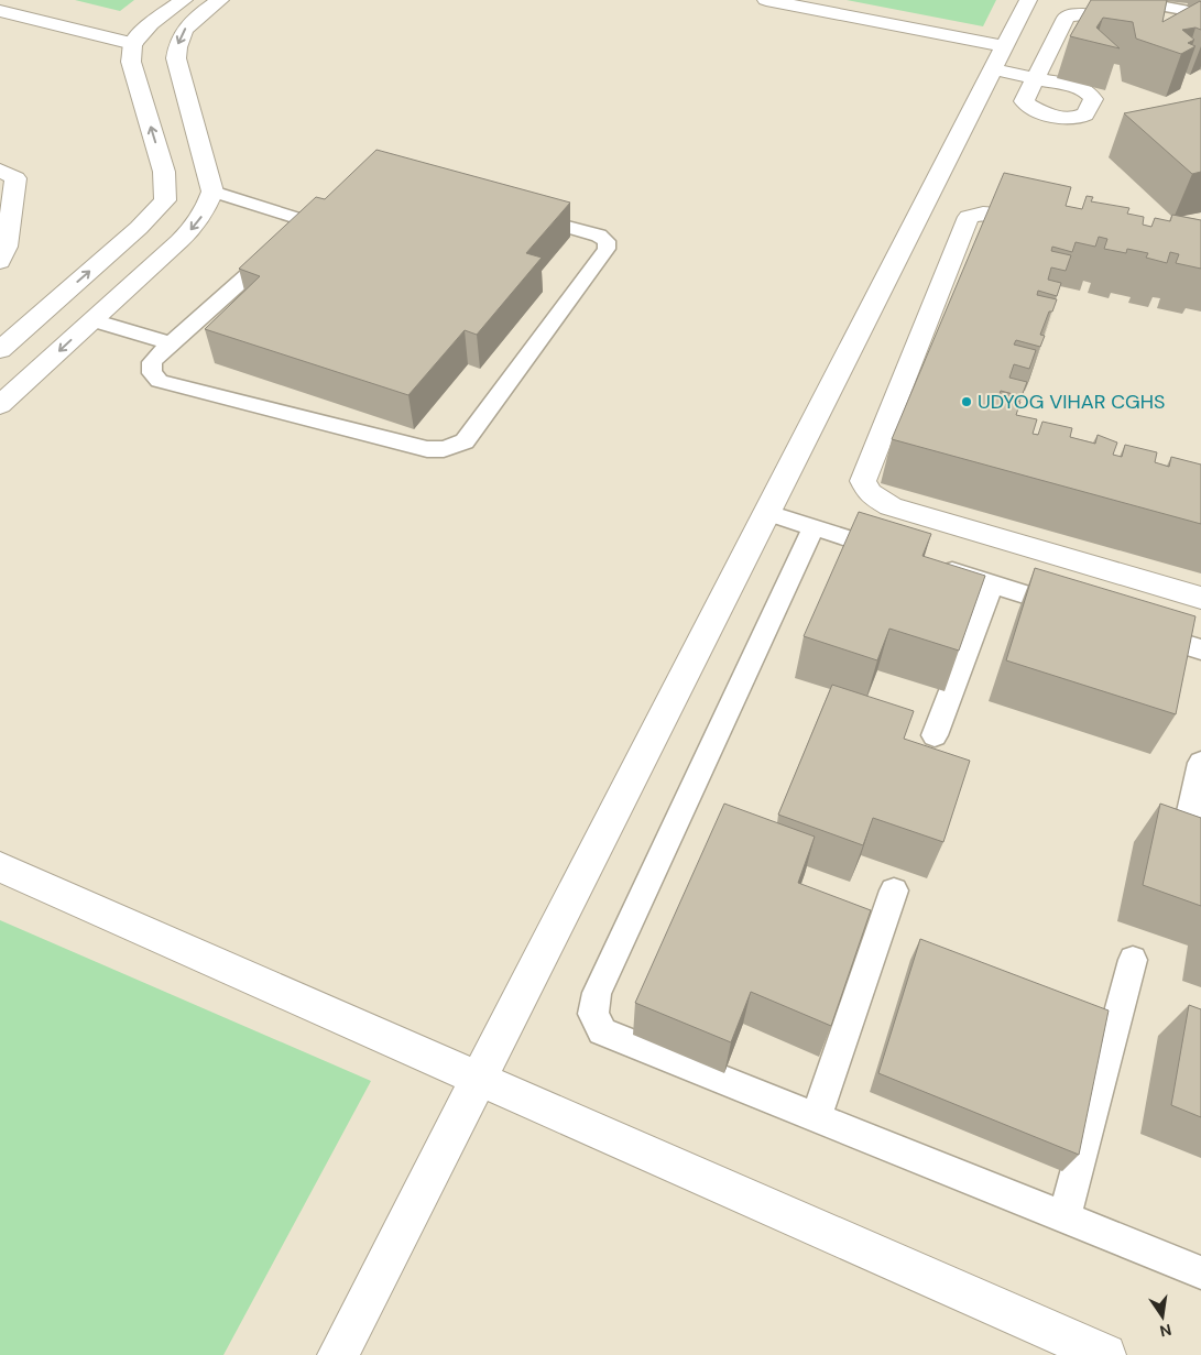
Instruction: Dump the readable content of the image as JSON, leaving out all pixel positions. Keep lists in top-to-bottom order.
{
  "places": ["UDYOG VIHAR CGHS"],
  "north": "bottom"
}
